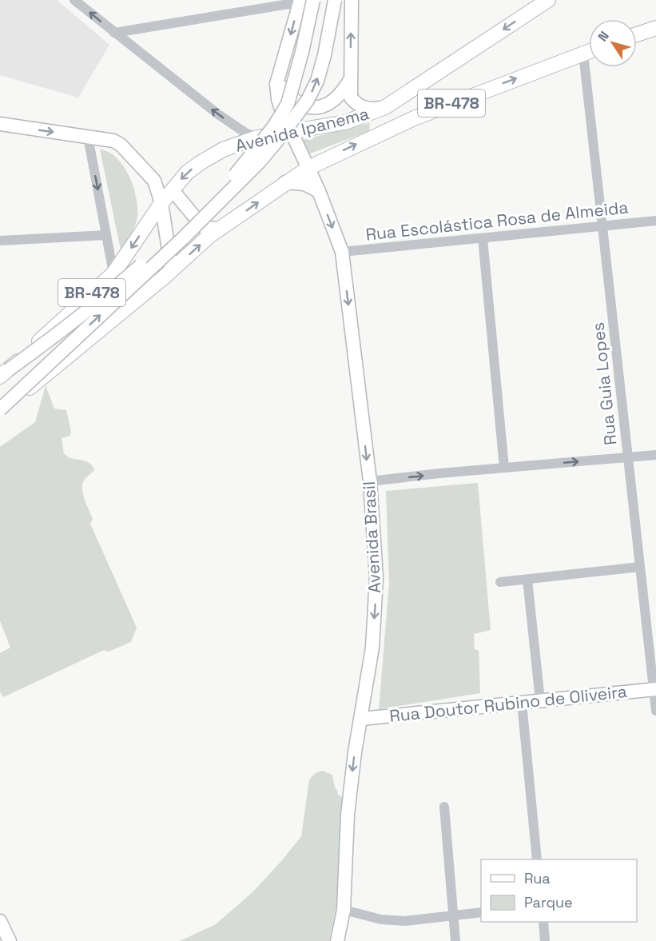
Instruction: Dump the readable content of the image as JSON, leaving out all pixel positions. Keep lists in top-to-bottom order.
{
  "streets": {
    "main road": [
      "BR-478",
      "Avenida Ipanema",
      "Avenida Brasil",
      "Rua Doutor Rubino de Oliveira"
    ],
    "street": ["Rua Escolástica Rosa de Almeida", "Rua Guia Lopes"]
  },
  "crossings": [
    ["BR-478", "Avenida Ipanema"],
    ["BR-478", "Rua Guia Lopes"],
    ["BR-478", "Avenida Brasil"],
    ["Avenida Ipanema", "Avenida Brasil"],
    ["Rua Escolástica Rosa de Almeida", "Rua Guia Lopes"],
    ["Rua Escolástica Rosa de Almeida", "Avenida Brasil"],
    ["Rua Guia Lopes", "Rua Doutor Rubino de Oliveira"],
    ["Avenida Brasil", "Rua Doutor Rubino de Oliveira"]
  ],
  "one_way": ["Avenida Brasil"],
  "legend": ["Rua", "Parque"],
  "north": "top left"
}
